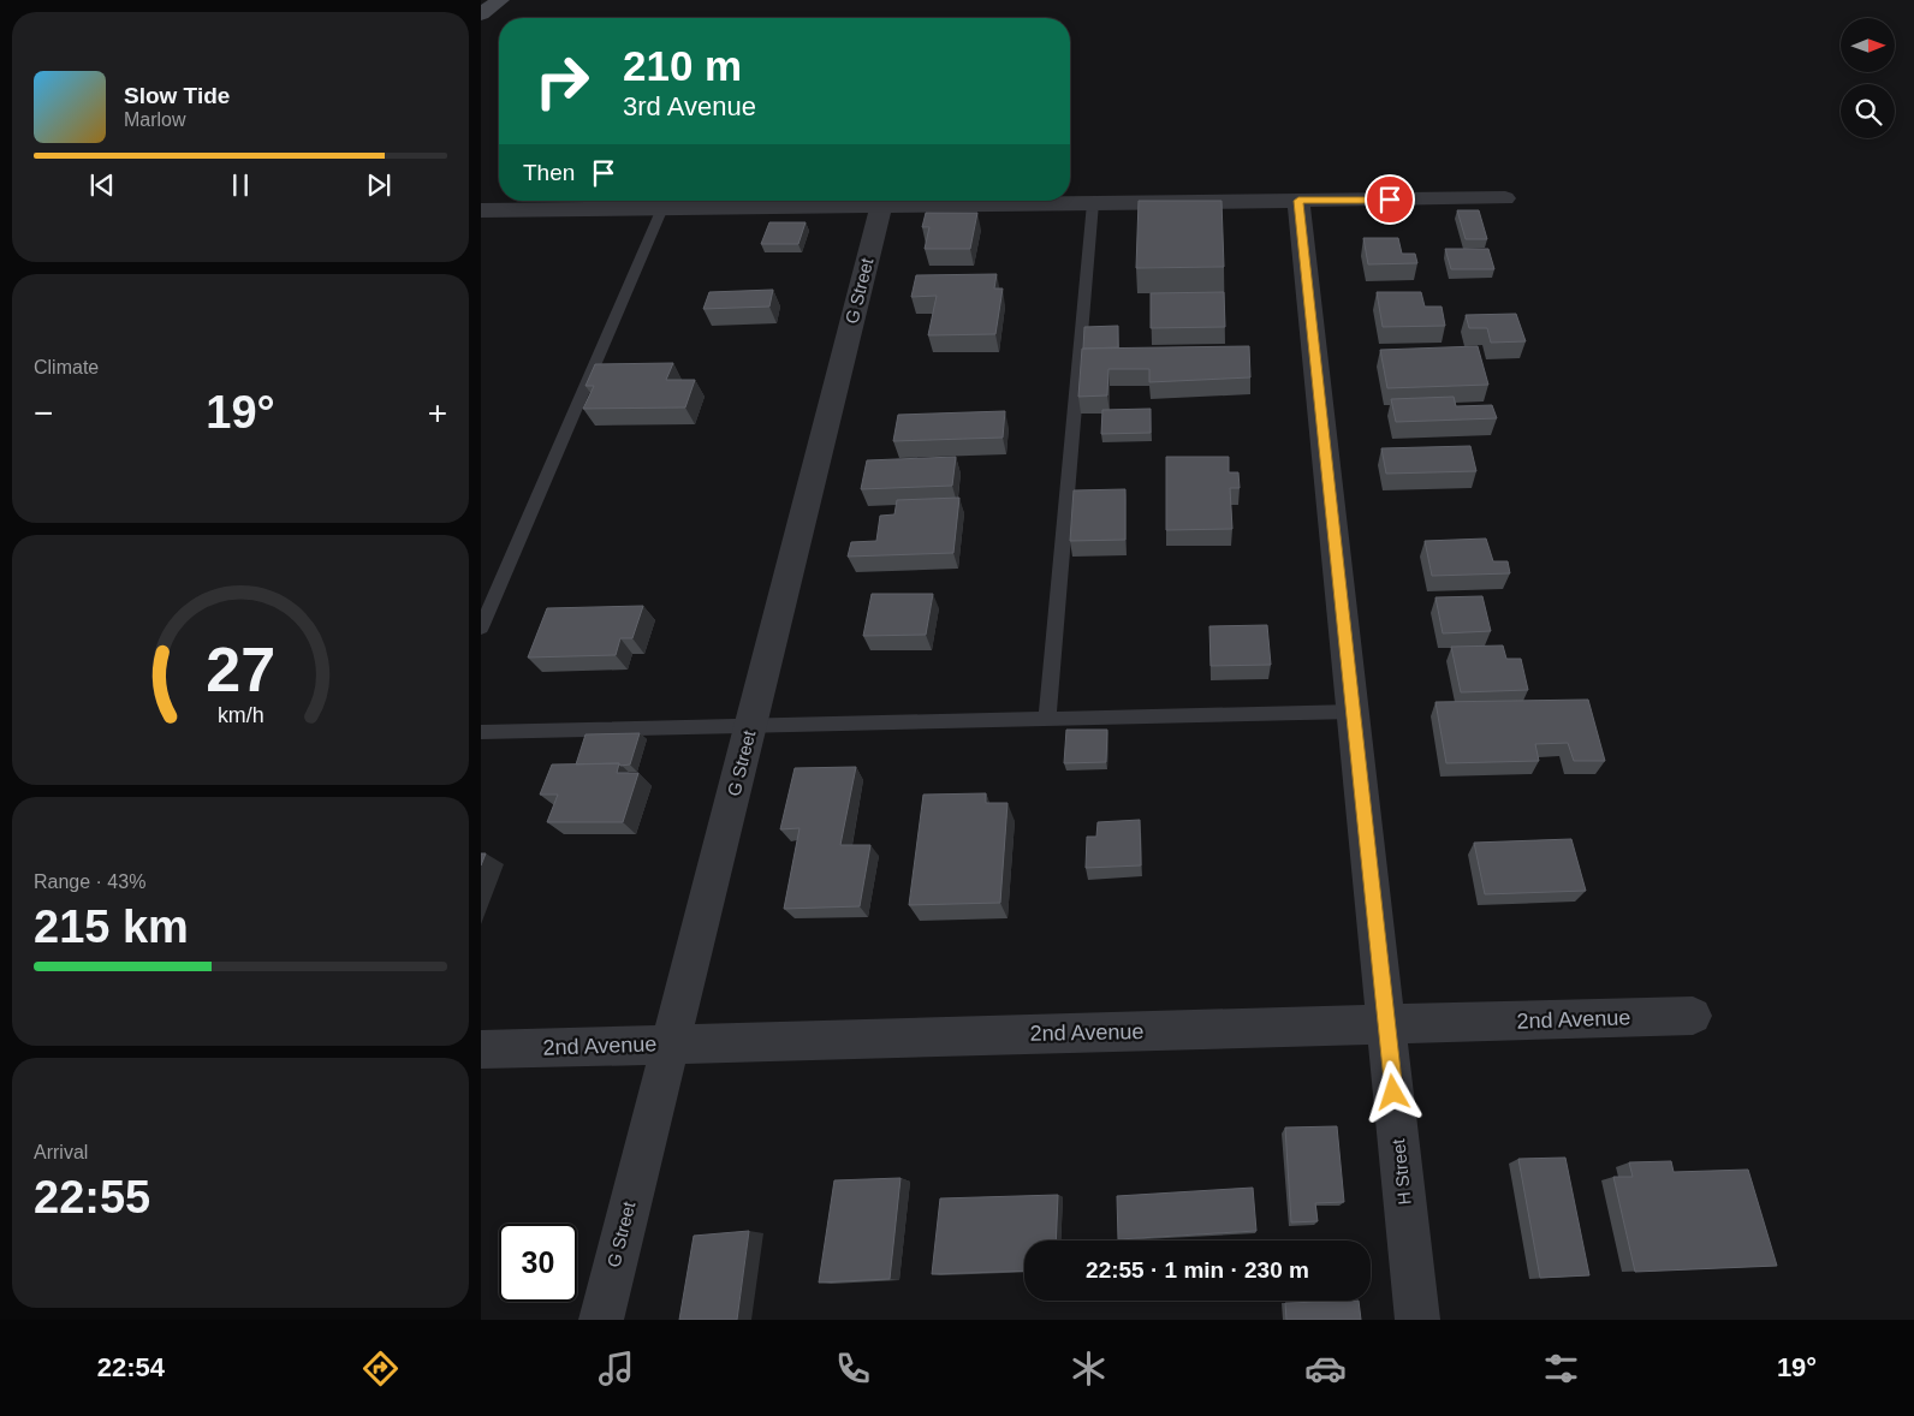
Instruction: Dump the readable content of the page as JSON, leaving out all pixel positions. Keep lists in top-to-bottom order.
{
  "streets": {
    "street": ["G Street", "2nd Avenue", "H Street"]
  },
  "crossings": [
    ["G Street", "2nd Avenue"],
    ["2nd Avenue", "H Street"]
  ],
  "north": "right",
  "page": {
    "turn": ["210 m", "3rd Avenue"],
    "song": ["Slow Tide", "Marlow"],
    "then": "Then",
    "tile": [
      "Climate",
      ["Range · 43%", "215 km"],
      ["Arrival", "22:55"]
    ],
    "heat": ["−", "19°", "+"],
    "limit": "30",
    "trip": "22:55 · 1 min · 230 m",
    "tabs": ["22:54", "19°"],
    "gauge": ["27", "km/h"]
  }
}
